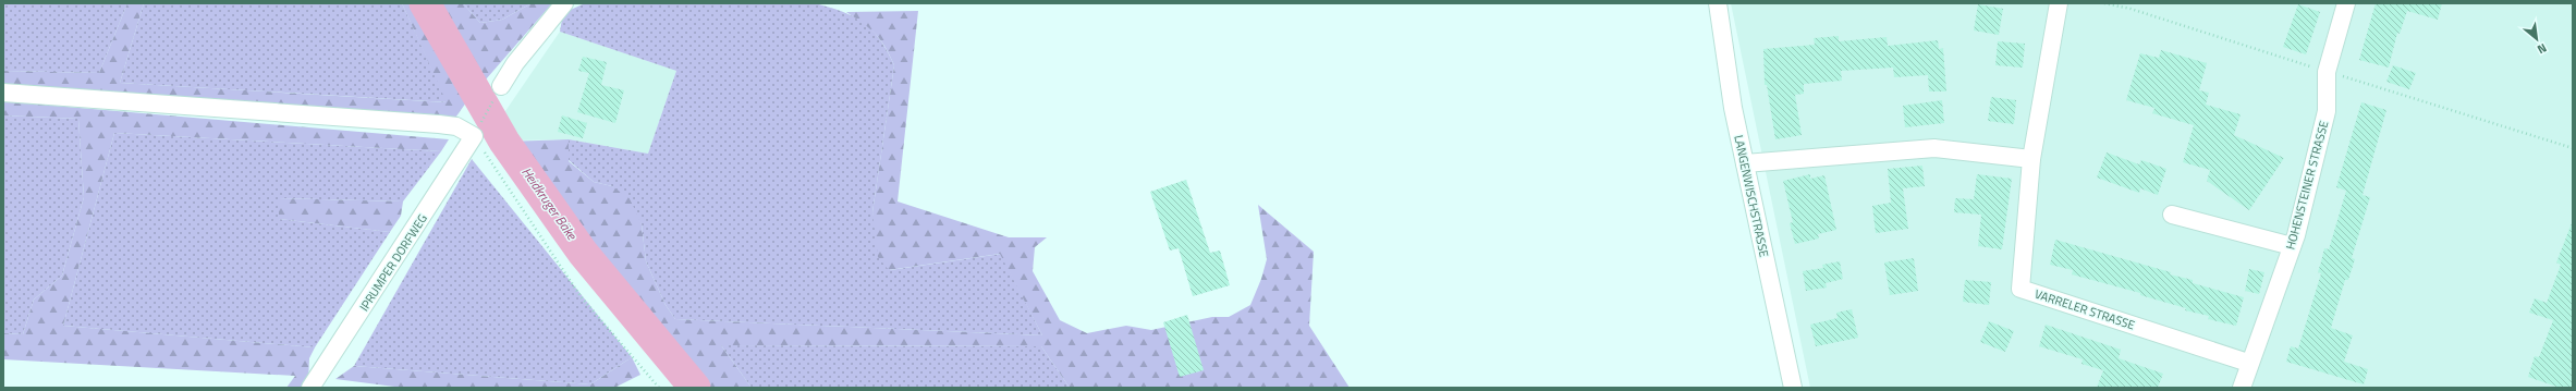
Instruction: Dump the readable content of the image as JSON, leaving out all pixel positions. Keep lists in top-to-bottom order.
{
  "streets": {
    "street": [
      "HOHENSTEINER STRASSE",
      "LANGENWISCHSTRASSE",
      "IPRUMPER DORFWEG",
      "VARRELER STRASSE"
    ]
  },
  "crossings": [
    ["HOHENSTEINER STRASSE", "VARRELER STRASSE"]
  ],
  "water": ["Heidkruger Bäke"],
  "north": "bottom right"
}
